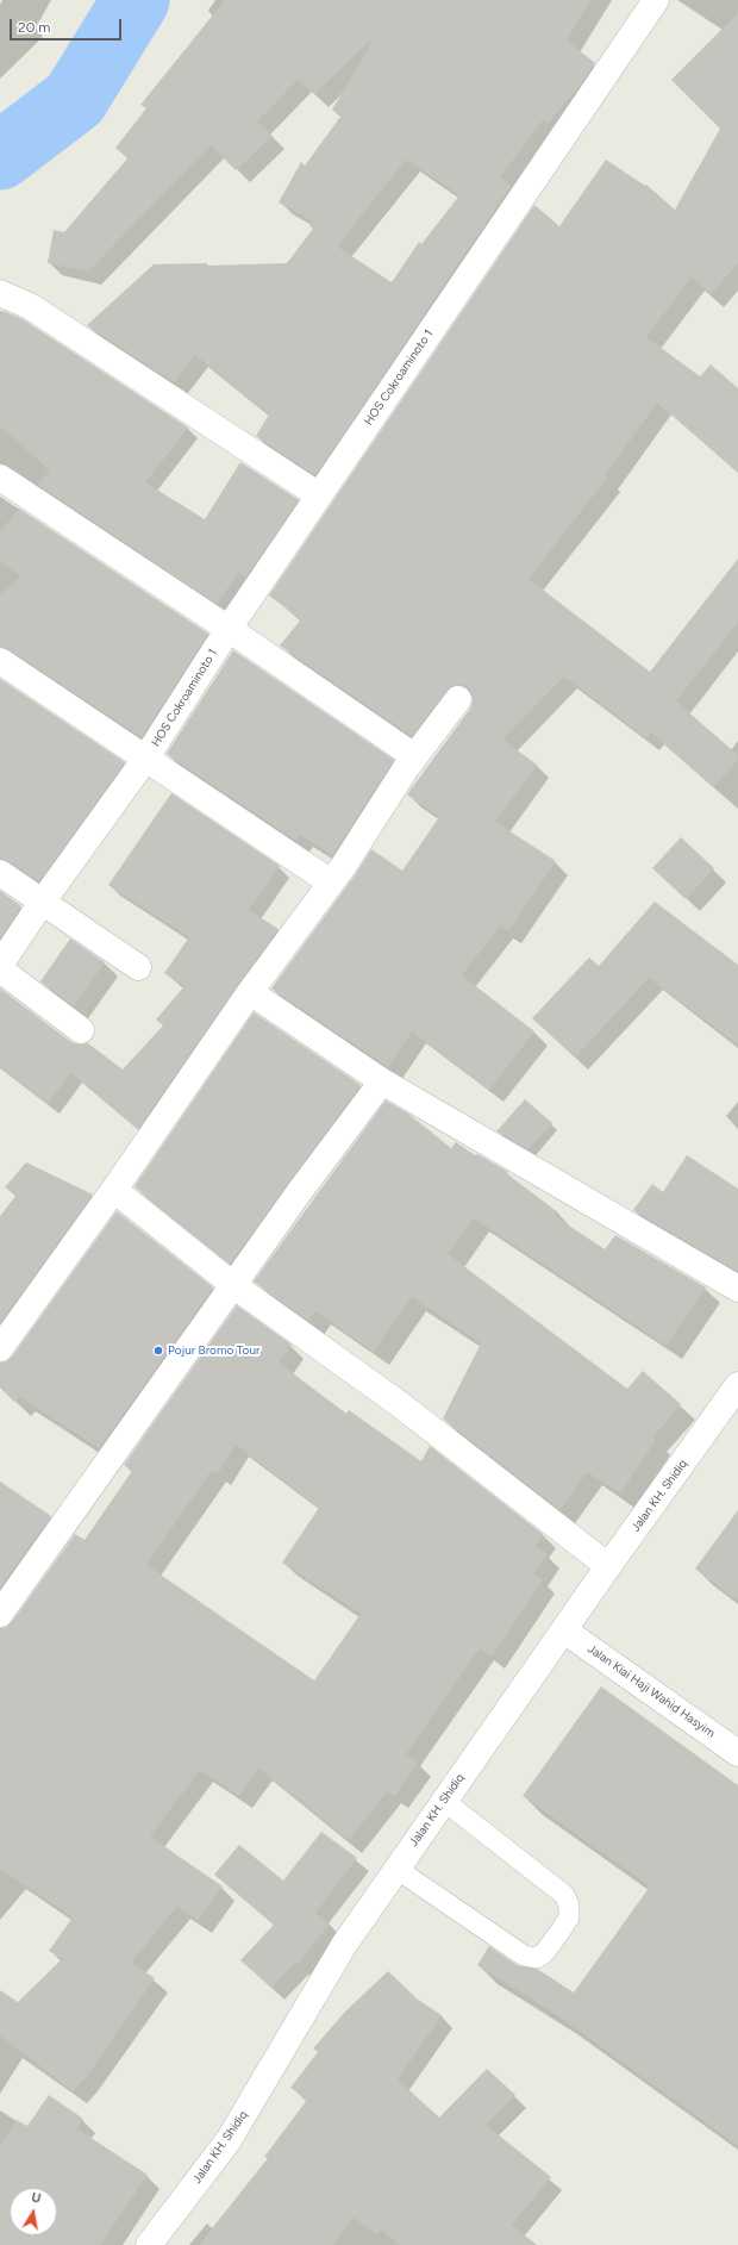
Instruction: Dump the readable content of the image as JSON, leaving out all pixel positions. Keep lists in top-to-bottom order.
{
  "streets": {
    "street": ["HOS Cokroaminoto 1", "Jalan KH. Shidiq", "Jalan Kiai Haji Wahid Hasyim"]
  },
  "crossings": [
    ["Jalan KH. Shidiq", "Jalan Kiai Haji Wahid Hasyim"]
  ],
  "places": ["Pojur Bromo Tour"],
  "scale_bar": "20 m",
  "north": "top"
}
